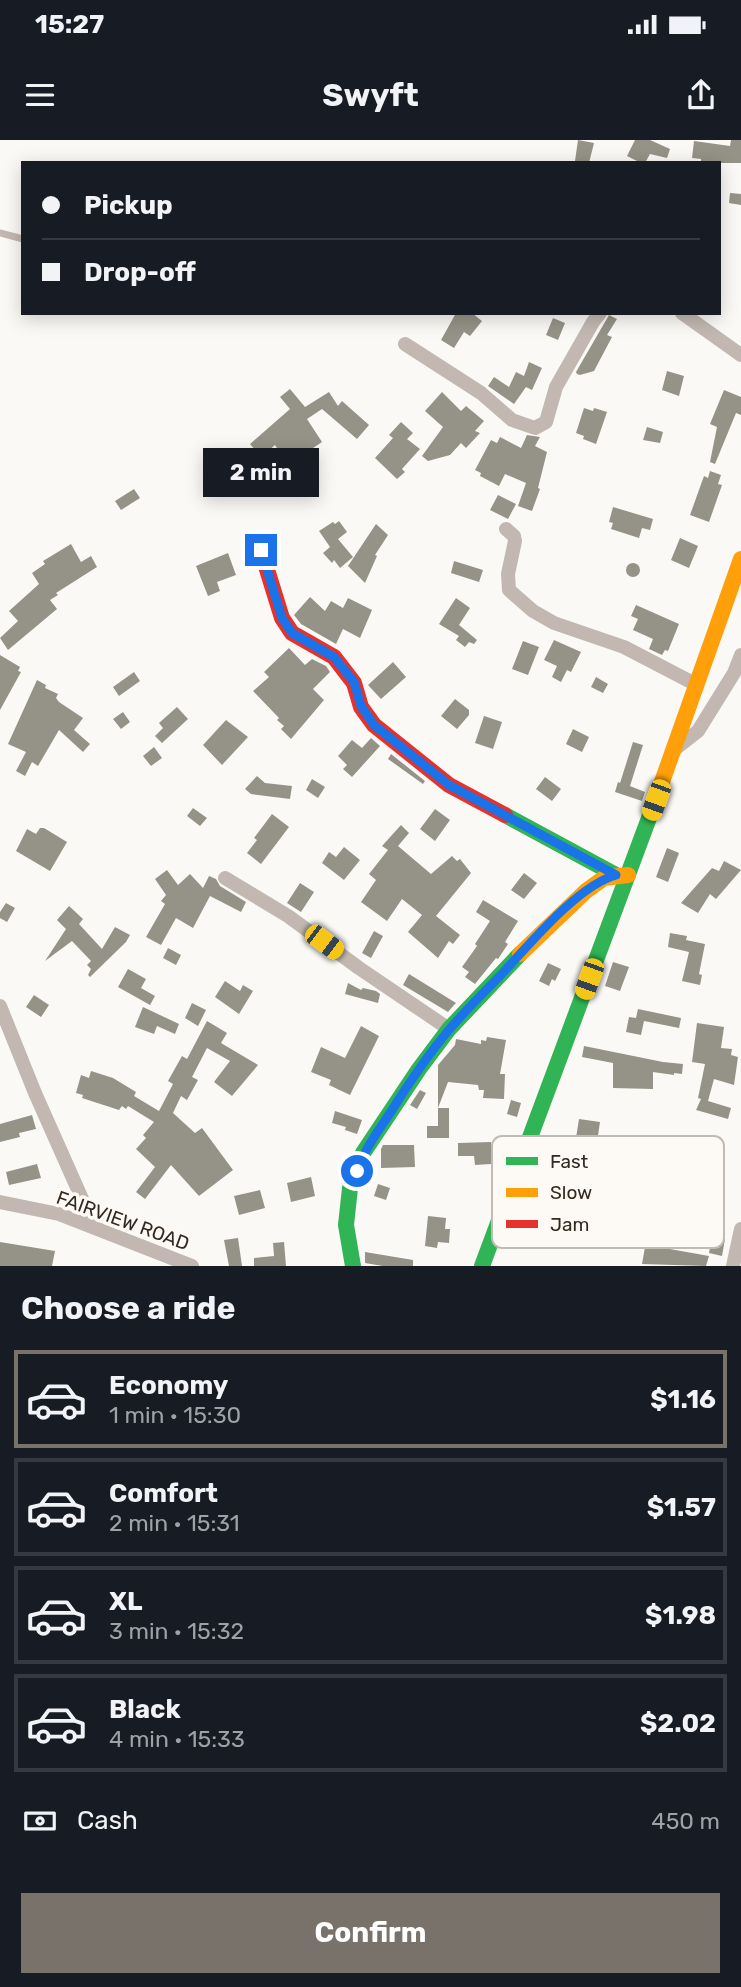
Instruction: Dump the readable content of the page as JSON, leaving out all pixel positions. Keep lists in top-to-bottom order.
{
  "streets": {
    "street": ["FAIRVIEW ROAD"]
  },
  "legend": ["Fast", "Slow", "Jam"],
  "page": {
    "status": "15:27",
    "header": "Swyft",
    "banner": ["Pickup", "Drop-off"],
    "bubble": "2 min",
    "heading": "Choose a ride",
    "list": [
      {
        "name": "Economy",
        "note": "1 min · 15:30",
        "value": "$1.16"
      },
      {
        "name": "Comfort",
        "note": "2 min · 15:31",
        "value": "$1.57"
      },
      {
        "name": "XL",
        "note": "3 min · 15:32",
        "value": "$1.98"
      },
      {
        "name": "Black",
        "note": "4 min · 15:33",
        "value": "$2.02"
      }
    ],
    "pay": ["Cash", "450 m"],
    "buttons": "Confirm"
  }
}
